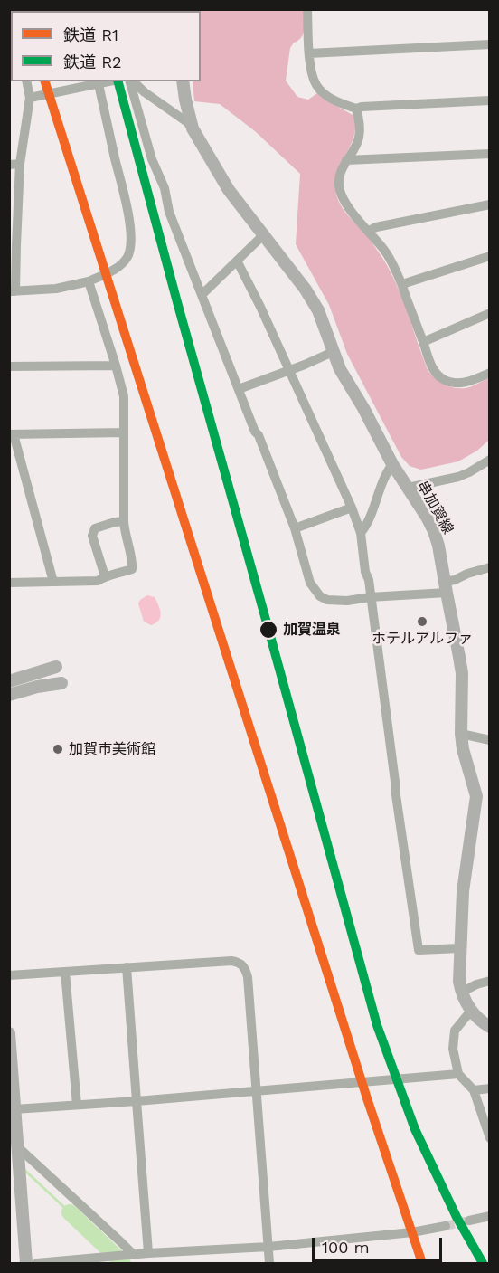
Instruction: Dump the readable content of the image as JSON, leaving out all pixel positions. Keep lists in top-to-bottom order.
{
  "streets": {
    "main road": ["串加賀線"]
  },
  "places": ["ホテルアルファ", "加賀温泉", "加賀市美術館"],
  "lines": ["rail line R1", "rail line R2"],
  "legend": ["鉄道 R1", "鉄道 R2"],
  "scale_bar": "100 m"
}
